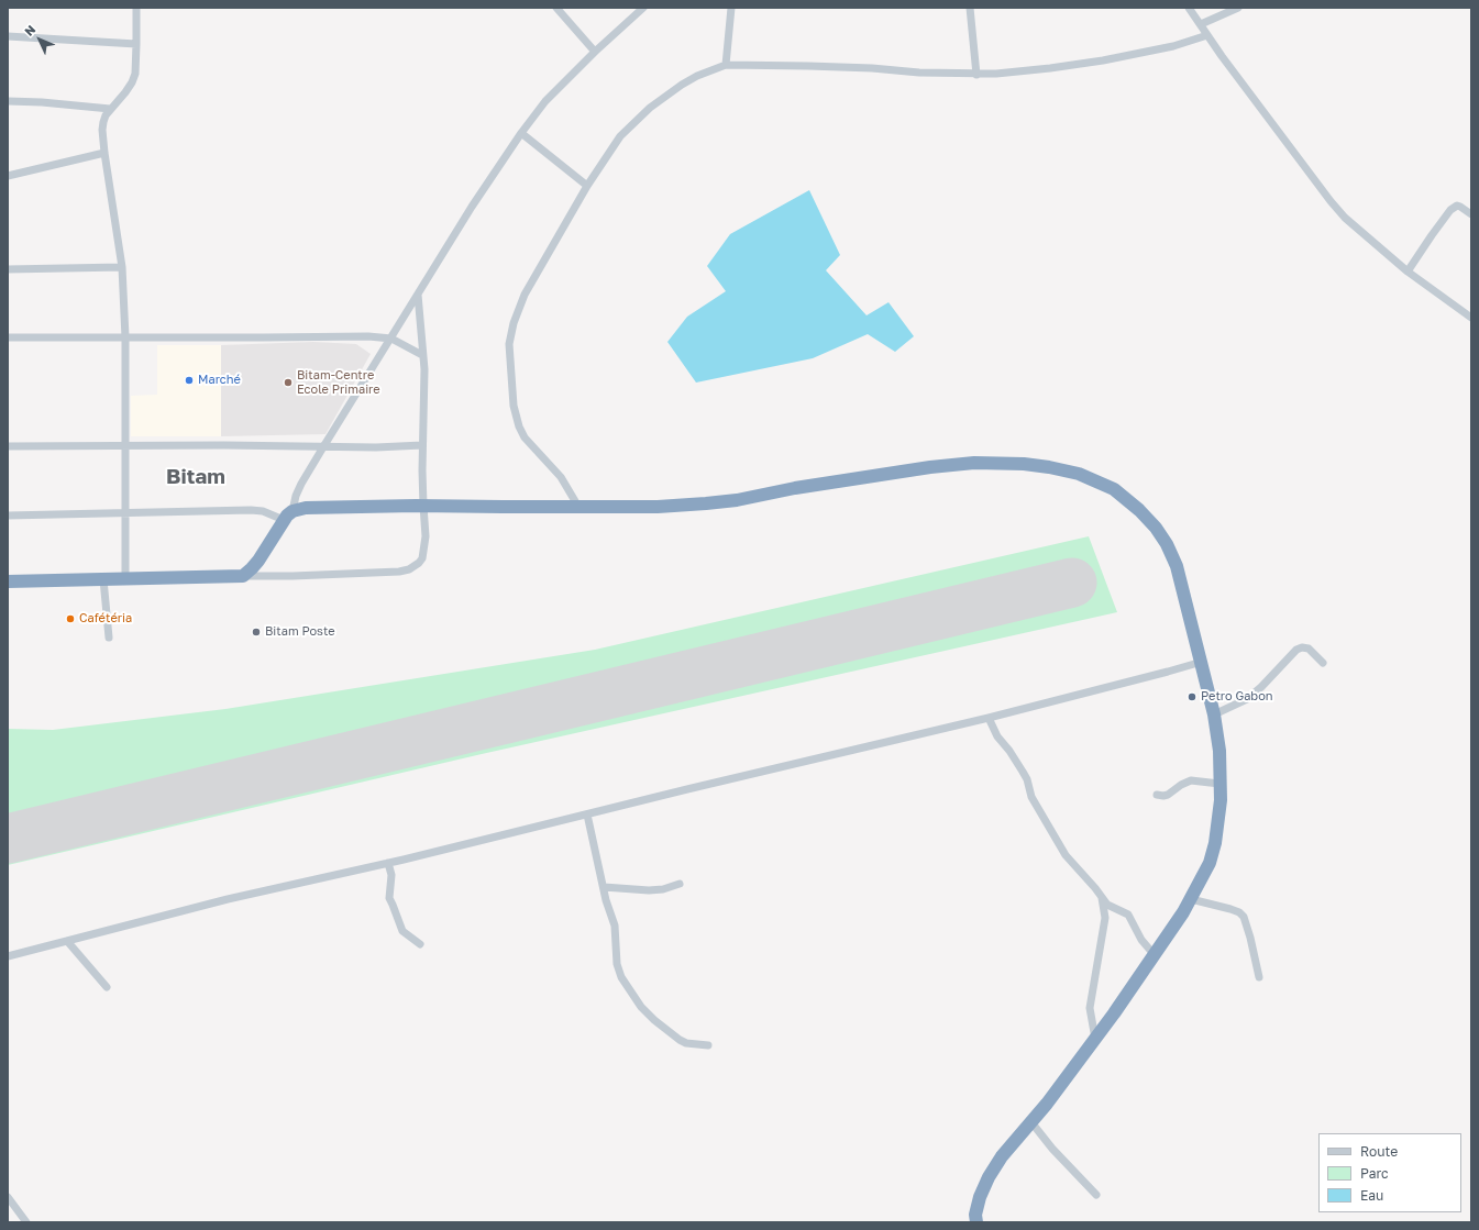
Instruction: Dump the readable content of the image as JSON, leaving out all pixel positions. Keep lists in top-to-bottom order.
{
  "districts": ["Bitam"],
  "places": [
    "Marché",
    "Bitam-Centre Ecole Primaire",
    "Cafétéria",
    "Bitam Poste",
    "Petro Gabon"
  ],
  "legend": ["Route", "Parc", "Eau"],
  "north": "top left"
}
